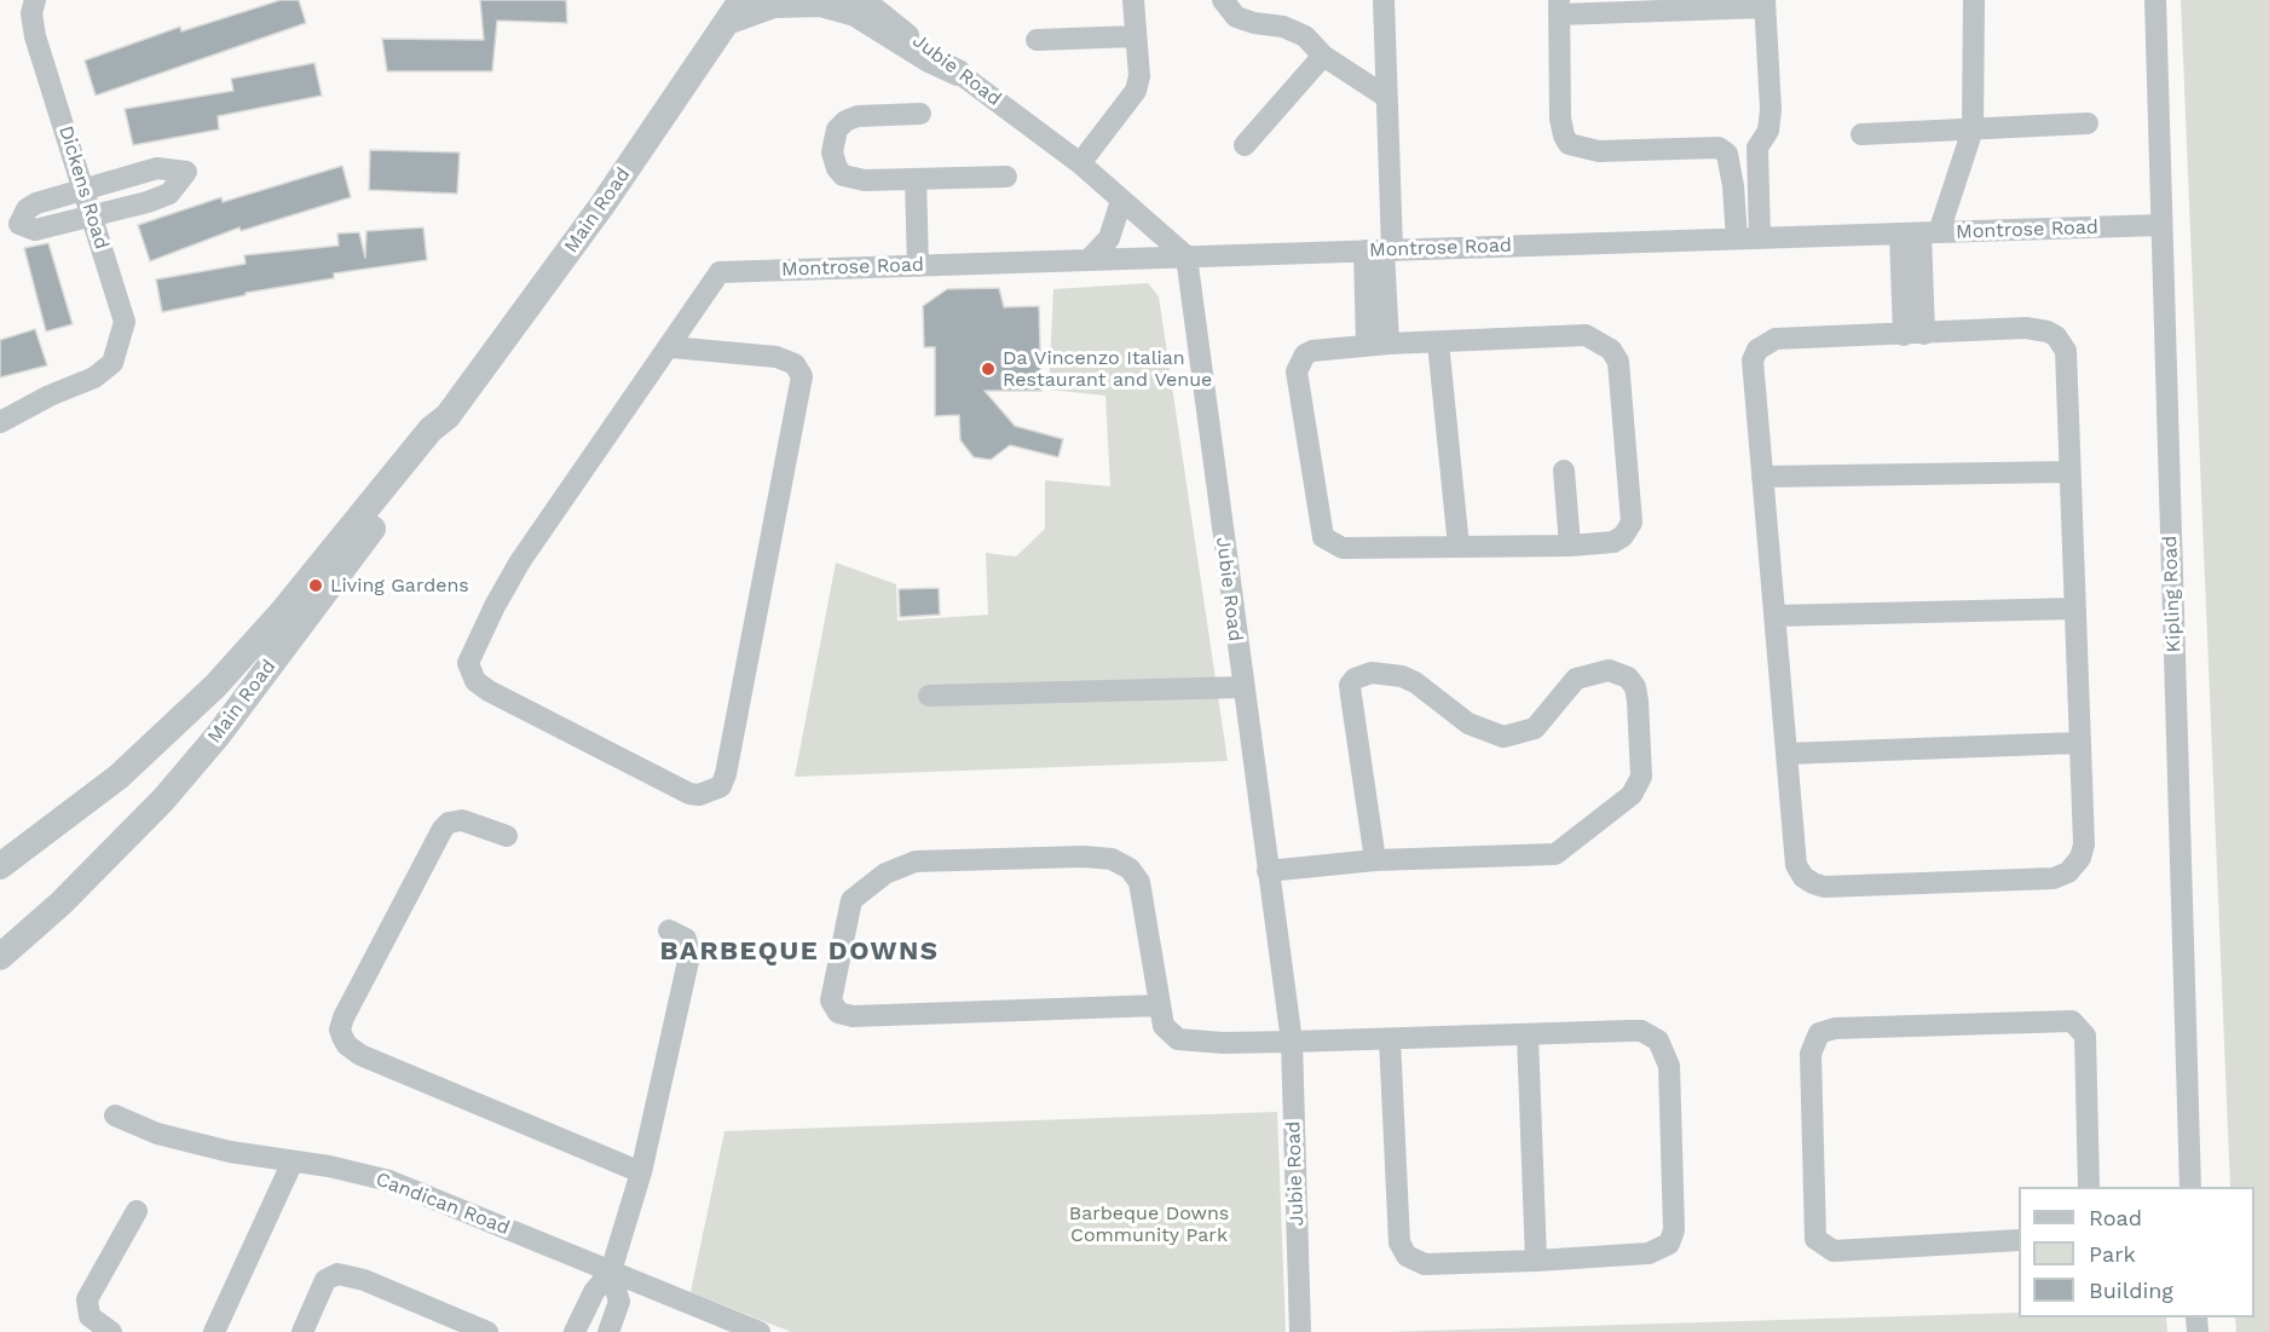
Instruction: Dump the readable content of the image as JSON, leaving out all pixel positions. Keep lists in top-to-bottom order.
{
  "streets": {
    "street": [
      "Jubie Road",
      "Dickens Road",
      "Main Road",
      "Montrose Road",
      "Kipling Road",
      "Candican Road"
    ]
  },
  "crossings": [
    ["Jubie Road", "Montrose Road"],
    ["Montrose Road", "Kipling Road"]
  ],
  "districts": ["BARBEQUE DOWNS"],
  "parks": ["Barbeque Downs Community Park"],
  "places": ["Da Vincenzo Italian Restaurant and Venue", "Living Gardens"],
  "legend": ["Road", "Park", "Building"]
}
